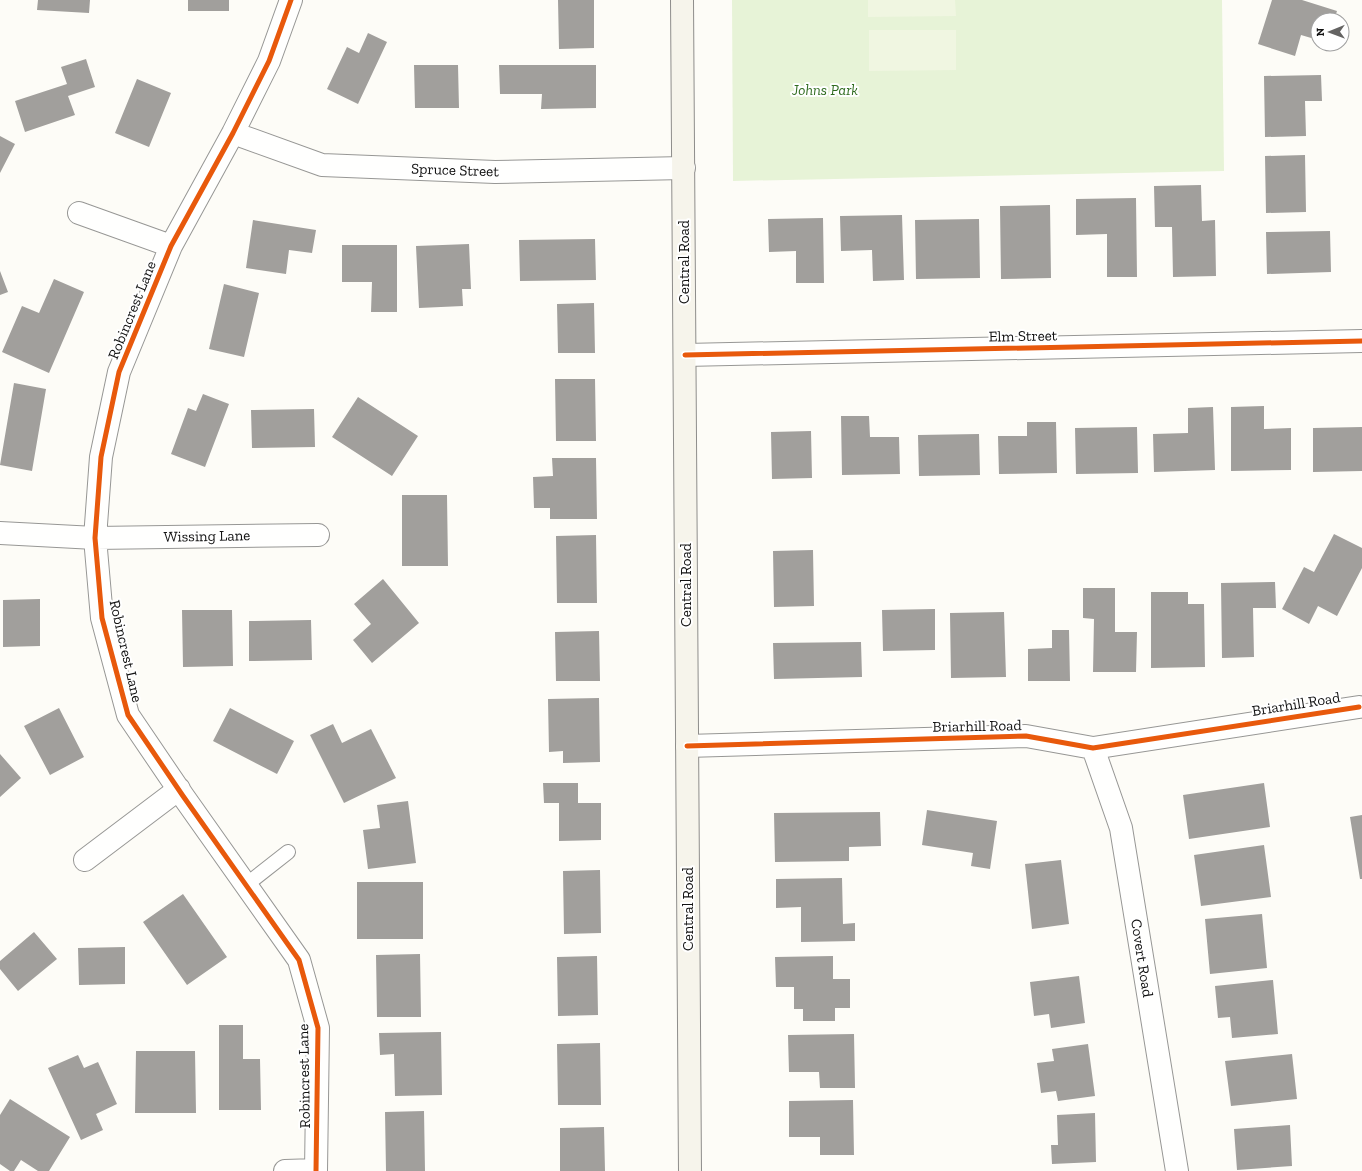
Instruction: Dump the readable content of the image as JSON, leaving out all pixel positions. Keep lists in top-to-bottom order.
{
  "streets": {
    "main road": ["Central Road"],
    "street": [
      "Spruce Street",
      "Robincrest Lane",
      "Elm Street",
      "Wissing Lane",
      "Briarhill Road",
      "Covert Road"
    ]
  },
  "crossings": [
    ["Spruce Street", "Central Road"],
    ["Spruce Street", "Robincrest Lane"],
    ["Central Road", "Elm Street"],
    ["Central Road", "Briarhill Road"],
    ["Robincrest Lane", "Wissing Lane"],
    ["Briarhill Road", "Covert Road"]
  ],
  "parks": ["Johns Park"],
  "north": "left"
}
